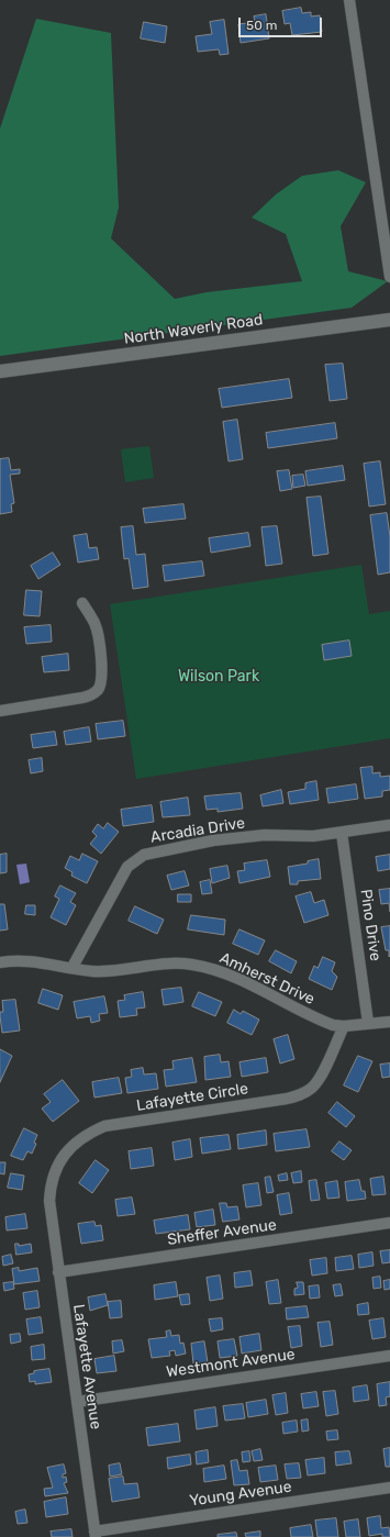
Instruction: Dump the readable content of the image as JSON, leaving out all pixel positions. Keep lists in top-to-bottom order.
{
  "streets": {
    "main road": ["North Waverly Road"],
    "street": [
      "Arcadia Drive",
      "Pino Drive",
      "Amherst Drive",
      "Lafayette Circle",
      "Sheffer Avenue",
      "Westmont Avenue",
      "Lafayette Avenue",
      "Young Avenue"
    ]
  },
  "crossings": [
    ["Arcadia Drive", "Pino Drive"],
    ["Arcadia Drive", "Amherst Drive"],
    ["Pino Drive", "Amherst Drive"],
    ["Amherst Drive", "Lafayette Circle"],
    ["Lafayette Circle", "Lafayette Avenue"],
    ["Sheffer Avenue", "Lafayette Avenue"],
    ["Westmont Avenue", "Lafayette Avenue"],
    ["Lafayette Avenue", "Young Avenue"]
  ],
  "parks": ["Wilson Park"],
  "scale_bar": "50 m"
}
